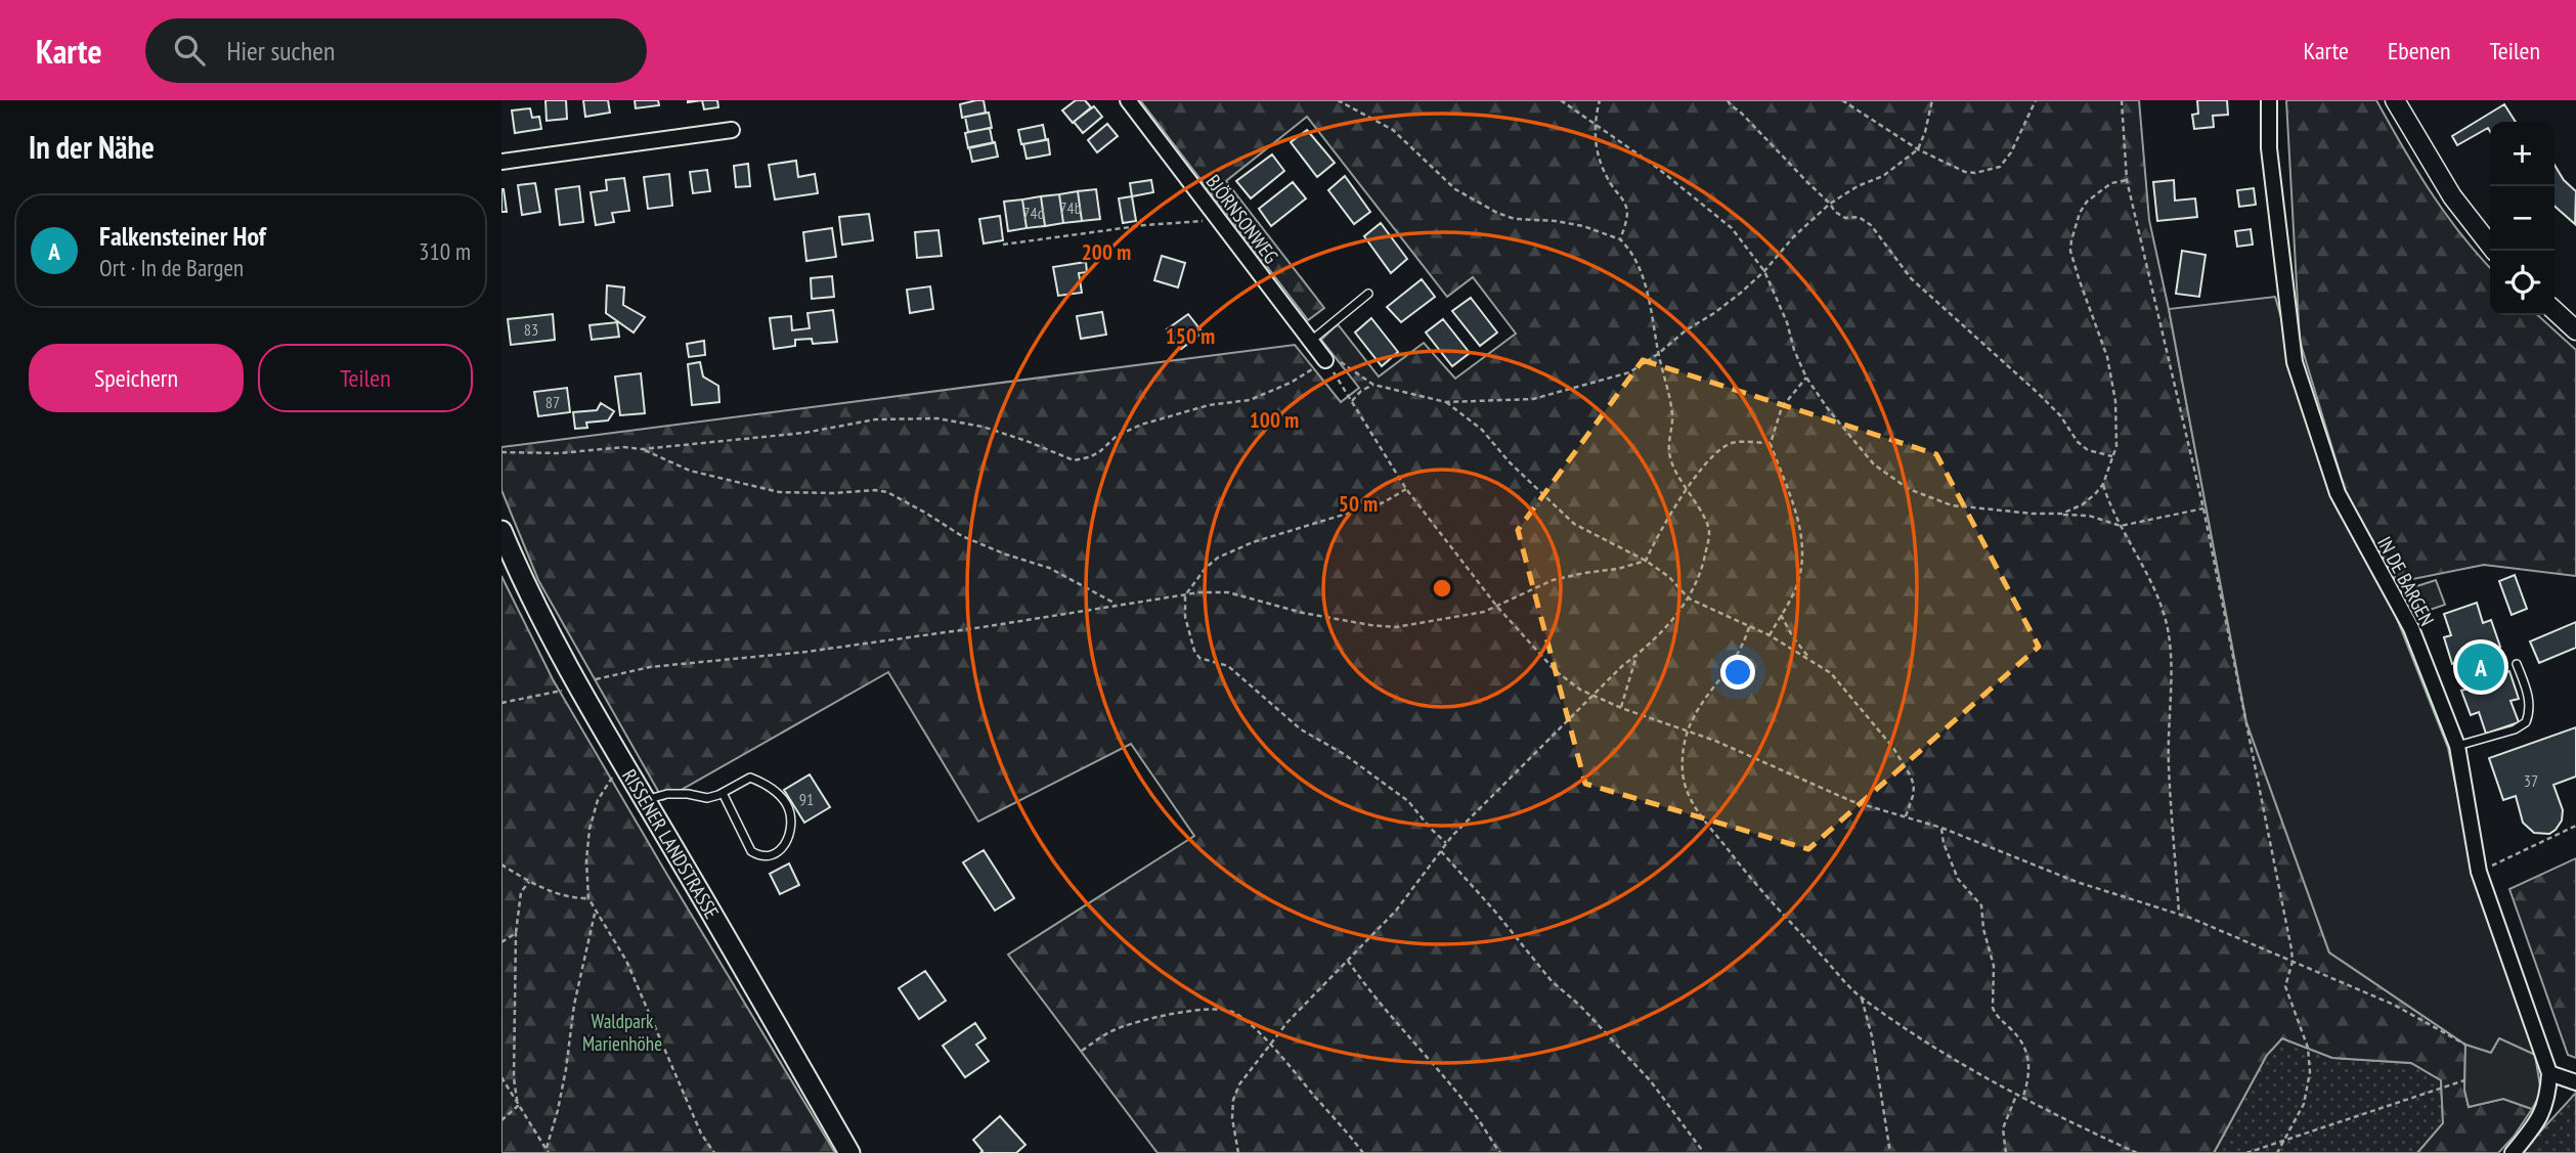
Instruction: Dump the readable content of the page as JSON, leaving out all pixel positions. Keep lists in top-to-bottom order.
{
  "streets": {
    "main road": ["RISSENER LANDSTRASSE"],
    "street": ["BJÖRNSONWEG", "IN DE BARGEN"]
  },
  "parks": ["Waldpark Marienhöhe"],
  "house_numbers": [
    "74b",
    "74d",
    "83",
    "87",
    "37",
    "91"
  ],
  "page": {
    "header": "Karte",
    "search": "Hier suchen",
    "nav": ["Karte", "Ebenen", "Teilen"],
    "heading": "In der Nähe",
    "map_buttons": ["+", "−"],
    "list": [
      {
        "mark": "A",
        "name": "Falkensteiner Hof",
        "note": "Ort · In de Bargen",
        "value": "310 m"
      }
    ],
    "buttons": ["Speichern", "Teilen"],
    "pins": "A"
  },
  "rings": [
    "200 m",
    "150 m",
    "100 m",
    "50 m"
  ]
}
